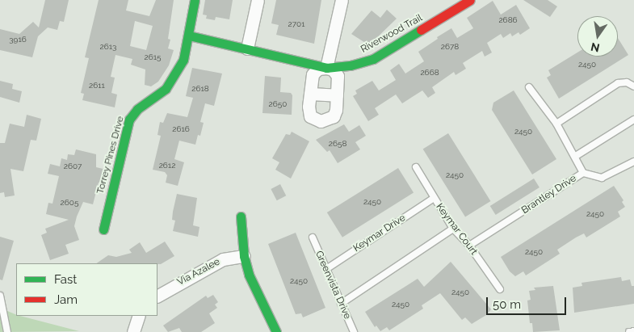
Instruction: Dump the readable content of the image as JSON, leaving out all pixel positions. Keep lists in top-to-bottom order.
{
  "streets": {
    "street": ["Riverwood Trail", "Torrey Pines Drive", "Via Azalee"],
    "lane": [
      "Brantley Drive",
      "Keymar Court",
      "Keymar Drive",
      "Greenvista Drive"
    ]
  },
  "crossings": [
    ["Brantley Drive", "Keymar Court"],
    ["Keymar Court", "Keymar Drive"],
    ["Keymar Drive", "Greenvista Drive"]
  ],
  "house_numbers": [
    "2686",
    "2701",
    "3916",
    "2613",
    "2678",
    "2615",
    "2450",
    "2668",
    "2611",
    "2618",
    "2650",
    "2616",
    "2450",
    "2658",
    "2612",
    "2607",
    "2450",
    "2450",
    "2605",
    "2450",
    "2450",
    "2450",
    "2450",
    "2450"
  ],
  "legend": ["Fast", "Jam"],
  "scale_bar": "50 m",
  "north": "bottom"
}
